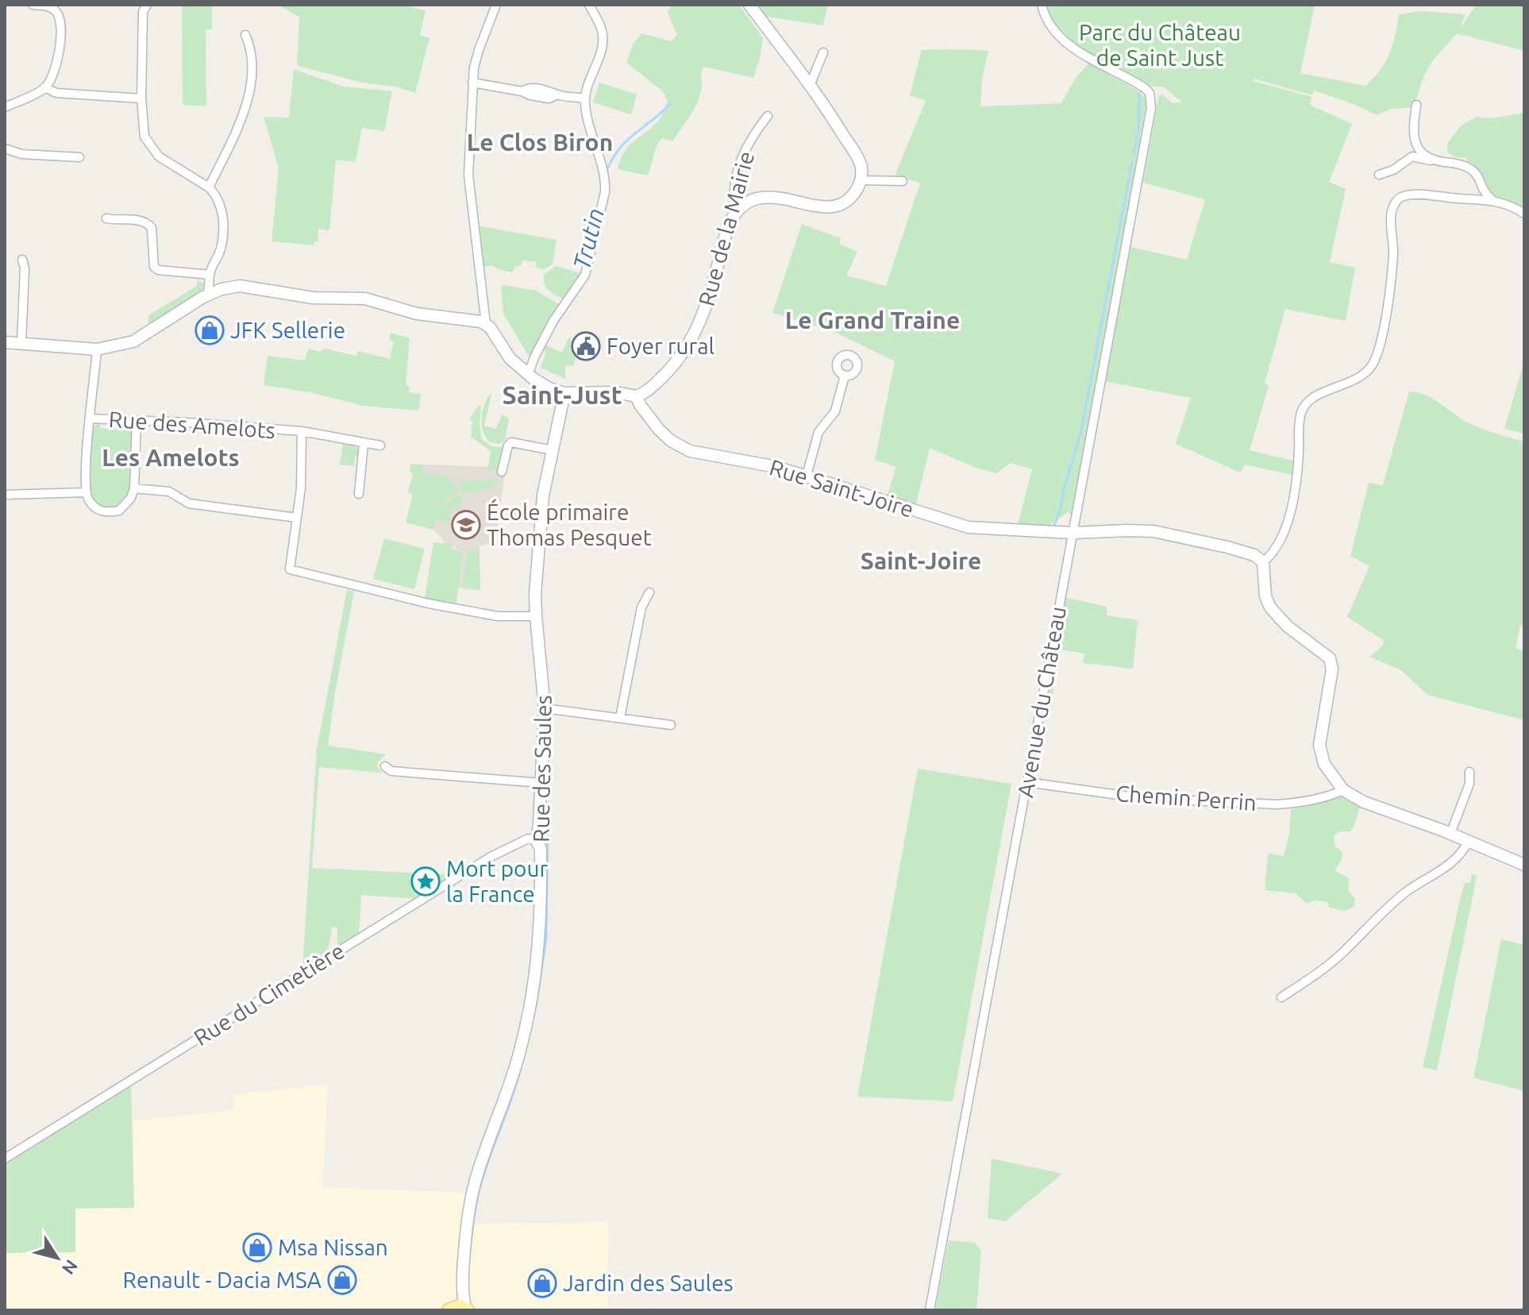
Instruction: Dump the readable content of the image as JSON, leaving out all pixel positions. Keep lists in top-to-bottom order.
{
  "streets": {
    "street": [
      "Rue de la Mairie",
      "Rue des Amelots",
      "Rue Saint-Joire",
      "Avenue du Château",
      "Rue des Saules",
      "Chemin Perrin",
      "Rue du Cimetière"
    ]
  },
  "crossings": [
    ["Rue de la Mairie", "Rue Saint-Joire"],
    ["Rue des Amelots", "Rue des Saules"],
    ["Rue Saint-Joire", "Avenue du Château"],
    ["Avenue du Château", "Chemin Perrin"],
    ["Rue des Saules", "Rue du Cimetière"]
  ],
  "districts": [
    "Le Clos Biron",
    "Le Grand Traine",
    "Saint-Just",
    "Les Amelots",
    "Saint-Joire"
  ],
  "water": ["Trutin"],
  "parks": ["Parc du Château de Saint Just"],
  "places": {
    "shop": [
      "JFK Sellerie",
      "Msa Nissan",
      "Renault - Dacia MSA",
      "Jardin des Saules"
    ],
    "public building": ["Foyer rural"],
    "school or university": ["École primaire Thomas Pesquet"],
    "place": ["Mort pour la France"]
  },
  "north": "bottom right"
}
